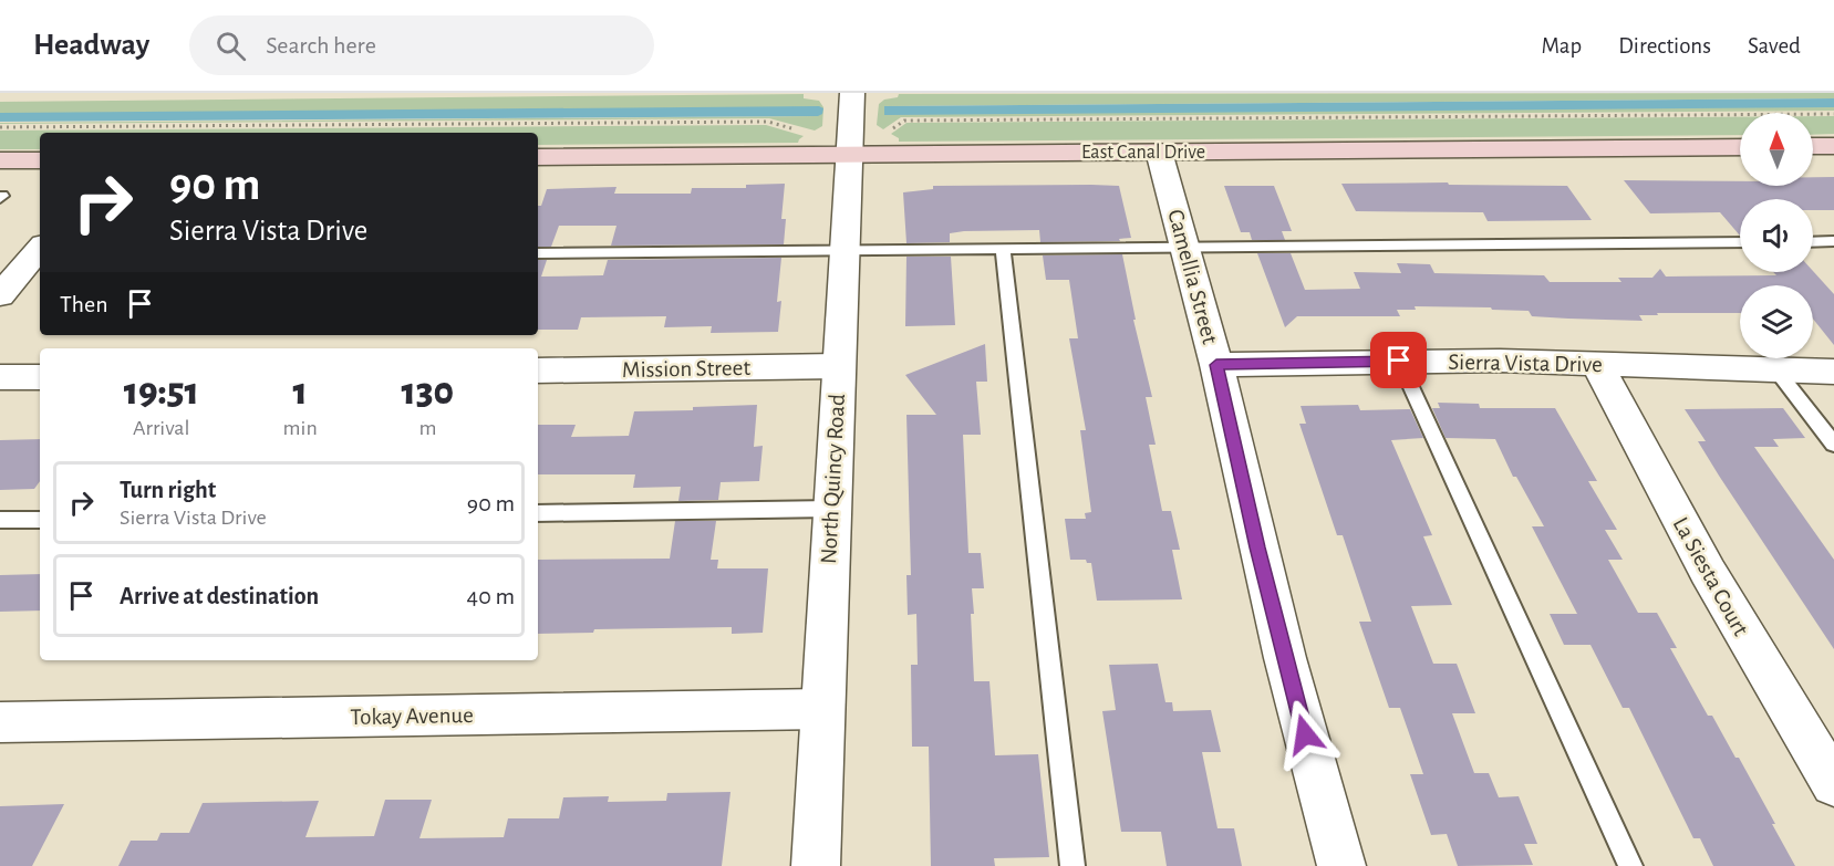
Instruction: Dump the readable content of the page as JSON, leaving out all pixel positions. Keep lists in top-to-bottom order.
{
  "streets": {
    "main road": ["East Canal Drive"],
    "street": [
      "Camellia Street",
      "Sierra Vista Drive",
      "Mission Street",
      "North Quincy Road",
      "La Siesta Court",
      "Tokay Avenue"
    ]
  },
  "crossings": [
    ["East Canal Drive", "Camellia Street"],
    ["East Canal Drive", "North Quincy Road"],
    ["Camellia Street", "Sierra Vista Drive"],
    ["Sierra Vista Drive", "La Siesta Court"],
    ["Mission Street", "North Quincy Road"],
    ["North Quincy Road", "Tokay Avenue"]
  ],
  "north": "top",
  "page": {
    "header": "Headway",
    "search": "Search here",
    "nav": ["Map", "Directions", "Saved"],
    "turn": ["90 m", "Sierra Vista Drive"],
    "then": "Then",
    "eta": [
      "19:51",
      "Arrival",
      "1",
      "min",
      "130",
      "m"
    ],
    "list": [
      {
        "name": "Turn right",
        "note": "Sierra Vista Drive",
        "value": "90 m"
      },
      {
        "name": "Arrive at destination",
        "value": "40 m"
      }
    ]
  }
}
